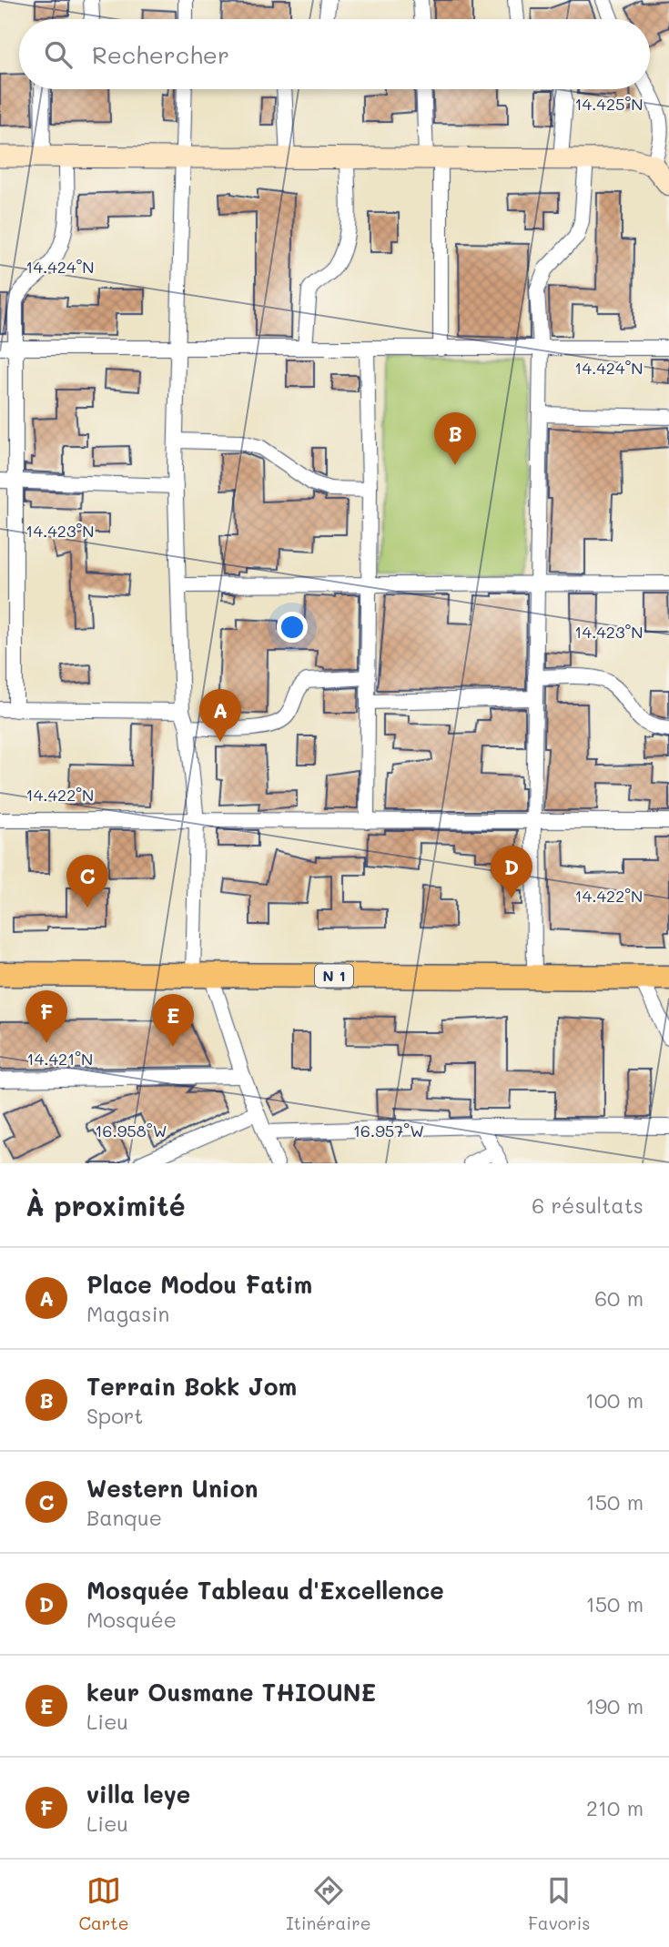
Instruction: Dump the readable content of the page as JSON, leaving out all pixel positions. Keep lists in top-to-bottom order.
{
  "streets": {
    "highway": ["N 1"]
  },
  "page": {
    "search": "Rechercher",
    "pins": [
      "B",
      "A",
      "D",
      "C",
      "F",
      "E"
    ],
    "heading": ["À proximité", "6 résultats"],
    "list": [
      {
        "mark": "A",
        "name": "Place Modou Fatim",
        "note": "Magasin",
        "value": "60 m"
      },
      {
        "mark": "B",
        "name": "Terrain Bokk Jom",
        "note": "Sport",
        "value": "100 m"
      },
      {
        "mark": "C",
        "name": "Western Union",
        "note": "Banque",
        "value": "150 m"
      },
      {
        "mark": "D",
        "name": "Mosquée Tableau d'Excellence",
        "note": "Mosquée",
        "value": "150 m"
      },
      {
        "mark": "E",
        "name": "keur Ousmane THIOUNE",
        "note": "Lieu",
        "value": "190 m"
      },
      {
        "mark": "F",
        "name": "villa leye",
        "note": "Lieu",
        "value": "210 m"
      }
    ],
    "nav": ["Carte", "Itinéraire", "Favoris"]
  },
  "coordinates": [
    "14.425°N",
    "14.424°N",
    "14.423°N",
    "14.422°N",
    "14.421°N",
    "16.958°W",
    "16.957°W"
  ]
}
